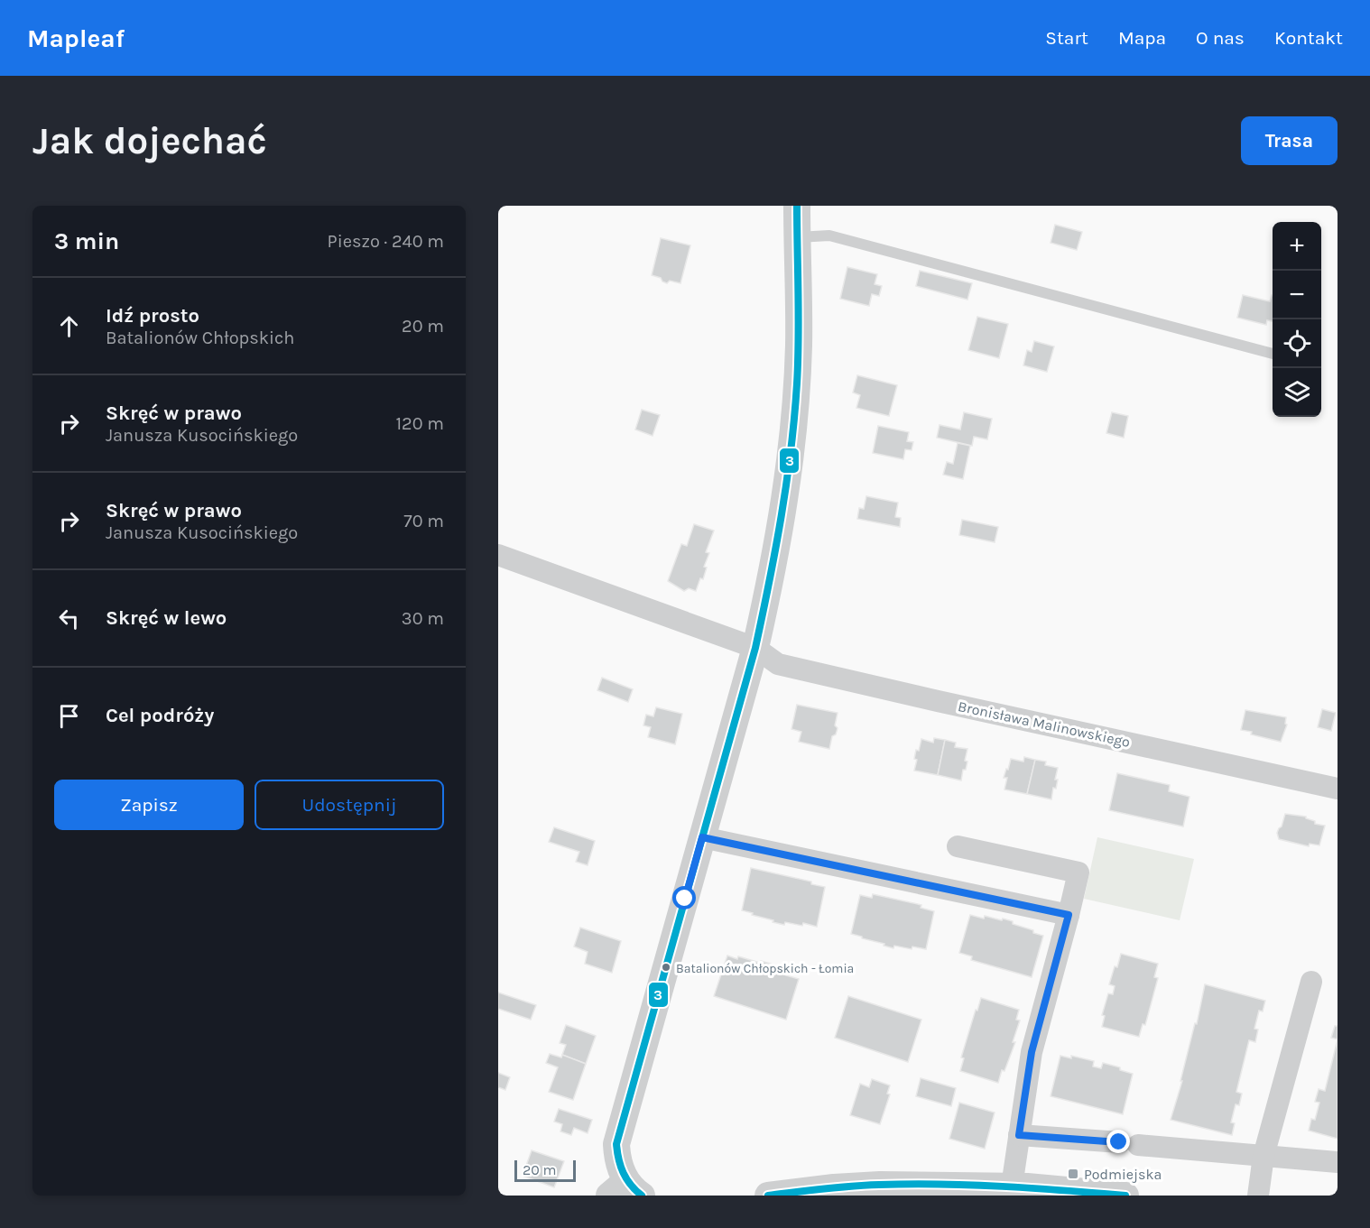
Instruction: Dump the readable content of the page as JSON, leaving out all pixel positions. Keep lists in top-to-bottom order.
{
  "streets": {
    "street": ["Bronisława Malinowskiego"]
  },
  "places": {
    "other": ["Batalionów Chłopskich - Łomia"],
    "transit": ["Podmiejska"]
  },
  "lines": ["transit line 3"],
  "scale_bar": "20 m",
  "page": {
    "header": "Mapleaf",
    "nav": [
      "Start",
      "Mapa",
      "O nas",
      "Kontakt"
    ],
    "buttons": [
      "Trasa",
      ["Zapisz", "Udostępnij"]
    ],
    "title": "Jak dojechać",
    "heading": ["3 min", "Pieszo · 240 m"],
    "map_buttons": ["+", "−"],
    "list": [
      ["Idź prosto", "Batalionów Chłopskich", "20 m"],
      ["Skręć w prawo", "Janusza Kusocińskiego", "120 m"],
      ["Skręć w prawo", "Janusza Kusocińskiego", "70 m"],
      ["Skręć w lewo", "30 m"],
      "Cel podróży"
    ],
    "scale": "20 m"
  }
}
